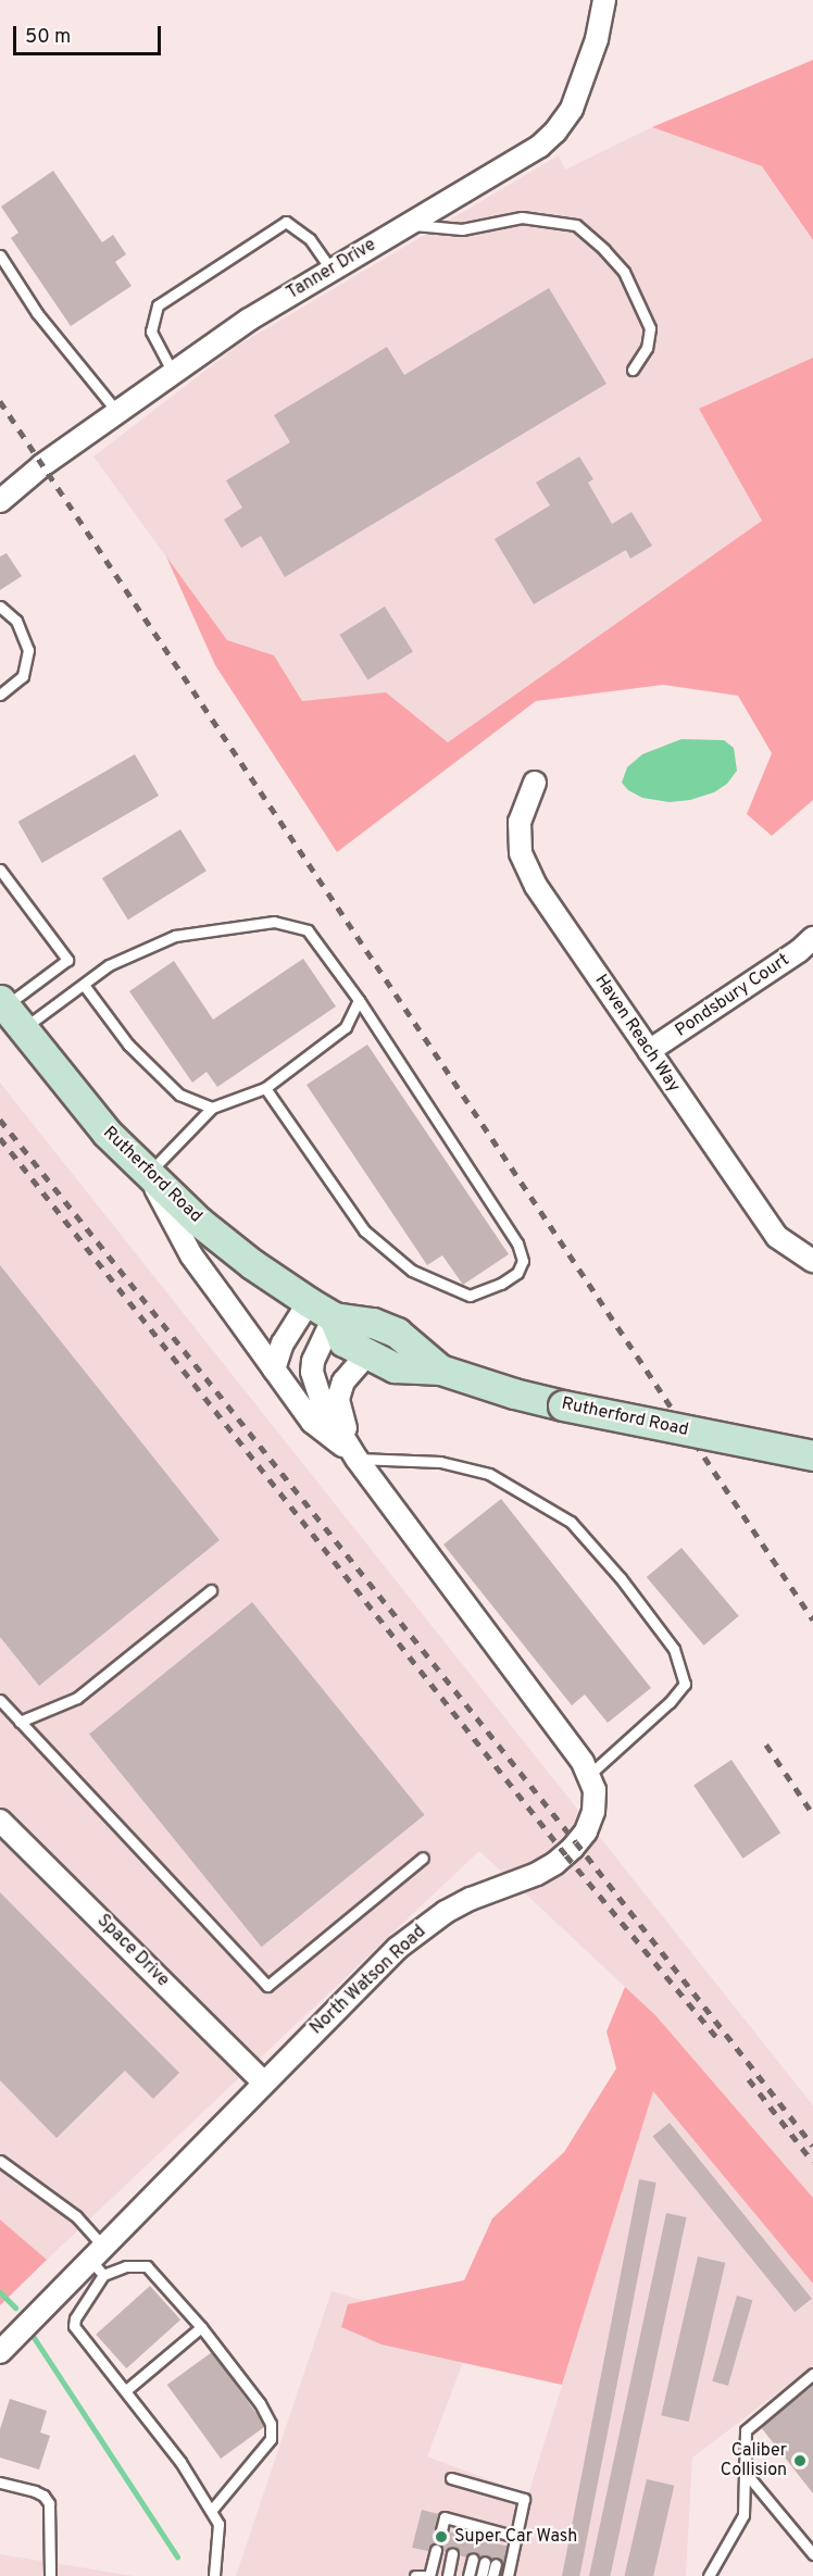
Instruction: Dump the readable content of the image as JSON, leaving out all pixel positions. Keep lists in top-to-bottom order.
{
  "streets": {
    "street": [
      "Tanner Drive",
      "Pondsbury Court",
      "Haven Reach Way",
      "Rutherford Road",
      "Space Drive",
      "North Watson Road"
    ]
  },
  "crossings": [
    ["Pondsbury Court", "Haven Reach Way"],
    ["Space Drive", "North Watson Road"]
  ],
  "places": ["Caliber Collision", "Super Car Wash"],
  "scale_bar": "50 m"
}
